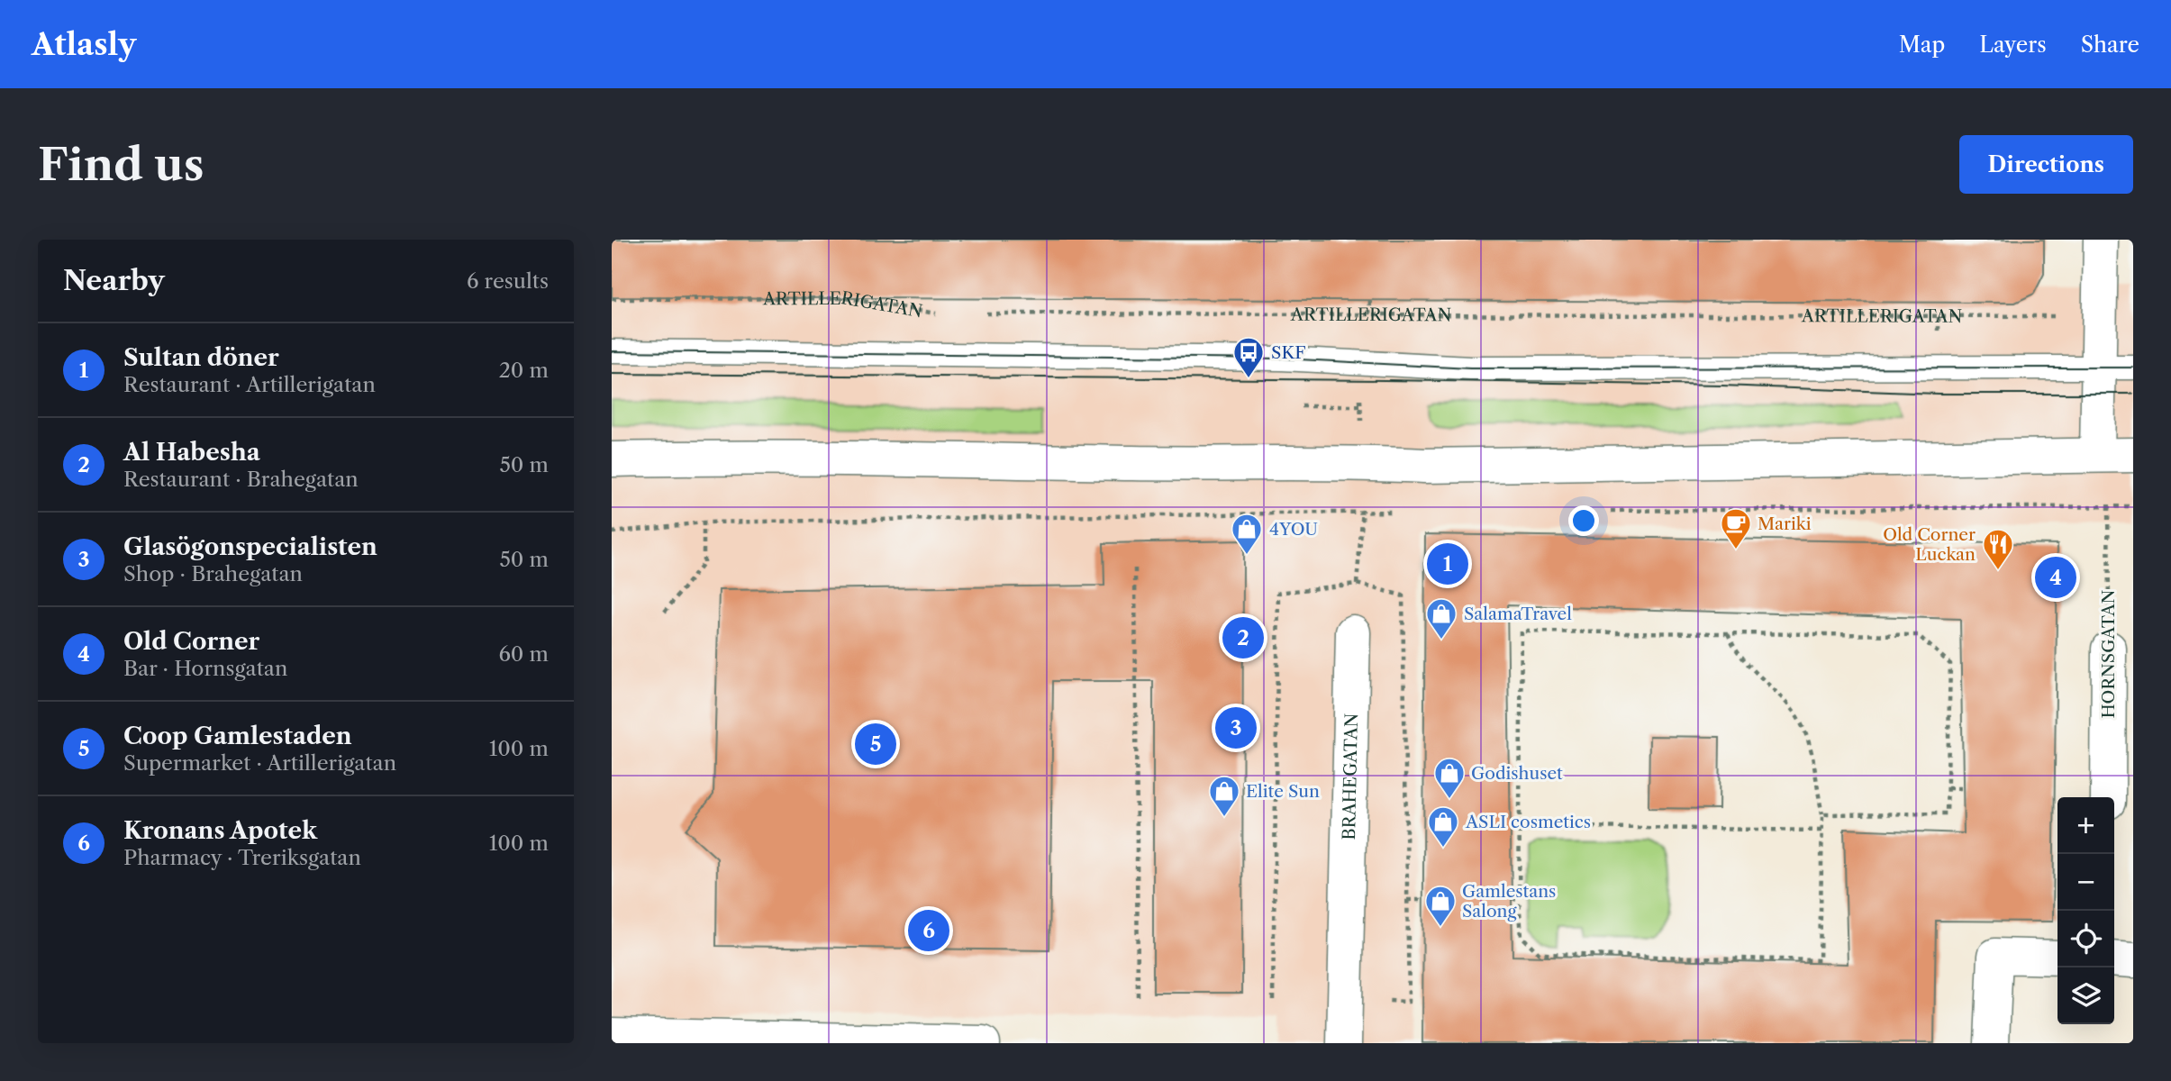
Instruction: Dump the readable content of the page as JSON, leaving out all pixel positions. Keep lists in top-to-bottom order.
{
  "streets": {
    "main road": ["HORNSGATAN", "BRAHEGATAN"],
    "path": ["ARTILLERIGATAN"]
  },
  "places": {
    "bus stop": ["SKF"],
    "cafe": ["Mariki"],
    "shop": [
      "4YOU",
      "SalamaTravel",
      "Godishuset",
      "Elite Sun",
      "ASLI cosmetics",
      "Gamlestans Salong"
    ],
    "restaurant": ["Old Corner Luckan"]
  },
  "page": {
    "header": "Atlasly",
    "nav": ["Map", "Layers", "Share"],
    "buttons": "Directions",
    "title": "Find us",
    "heading": ["Nearby", "6 results"],
    "list": [
      {
        "mark": "1",
        "name": "Sultan döner",
        "note": "Restaurant · Artillerigatan",
        "value": "20 m"
      },
      {
        "mark": "2",
        "name": "Al Habesha",
        "note": "Restaurant · Brahegatan",
        "value": "50 m"
      },
      {
        "mark": "3",
        "name": "Glasögonspecialisten",
        "note": "Shop · Brahegatan",
        "value": "50 m"
      },
      {
        "mark": "4",
        "name": "Old Corner",
        "note": "Bar · Hornsgatan",
        "value": "60 m"
      },
      {
        "mark": "5",
        "name": "Coop Gamlestaden",
        "note": "Supermarket · Artillerigatan",
        "value": "100 m"
      },
      {
        "mark": "6",
        "name": "Kronans Apotek",
        "note": "Pharmacy · Treriksgatan",
        "value": "100 m"
      }
    ],
    "pins": [
      "1",
      "4",
      "2",
      "3",
      "5",
      "6"
    ],
    "map_buttons": ["+", "−"]
  }
}
